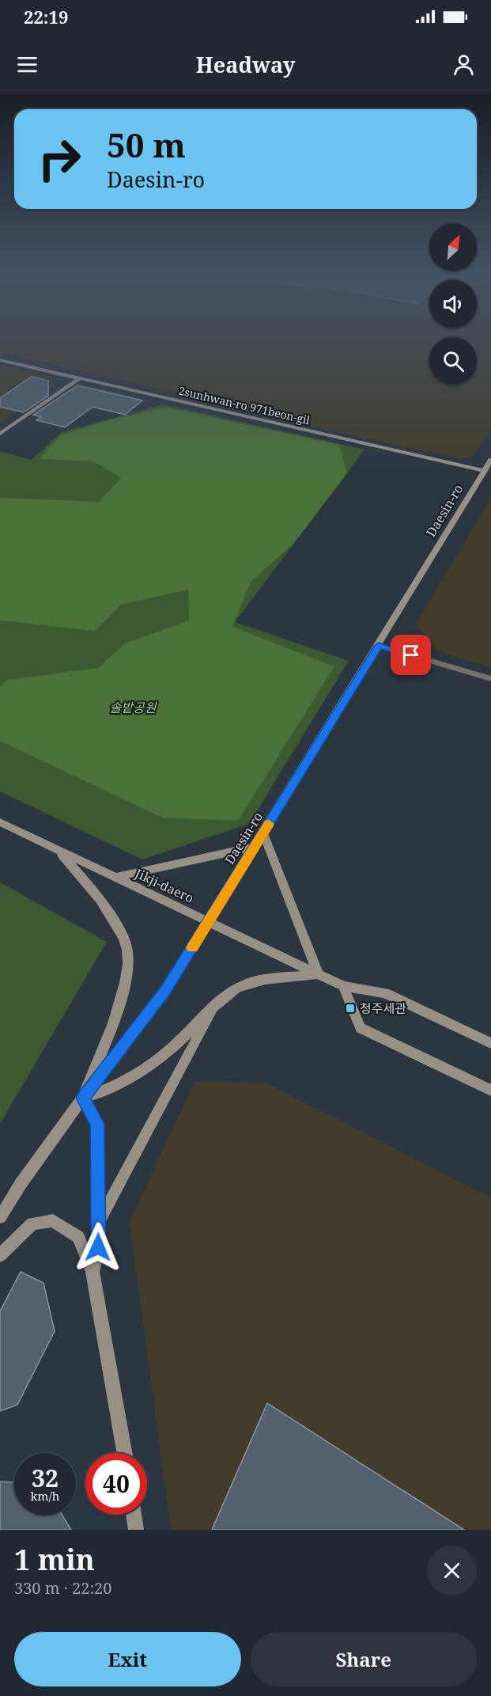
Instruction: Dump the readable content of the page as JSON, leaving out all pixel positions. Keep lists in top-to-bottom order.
{
  "streets": {
    "street": ["2sunhwan-ro 971beon-gil", "Daesin-ro", "Jikji-daero"]
  },
  "crossings": [
    ["2sunhwan-ro 971beon-gil", "Daesin-ro"],
    ["Daesin-ro", "Jikji-daero"]
  ],
  "parks": ["솔밭공원"],
  "places": {
    "transit": ["청주세관"]
  },
  "north": "top right",
  "page": {
    "status": "22:19",
    "header": "Headway",
    "turn": ["50 m", "Daesin-ro"],
    "speed": "32 km/h",
    "limit": "40",
    "heading": ["1 min", "330 m · 22:20"],
    "buttons": ["Exit", "Share"]
  }
}
